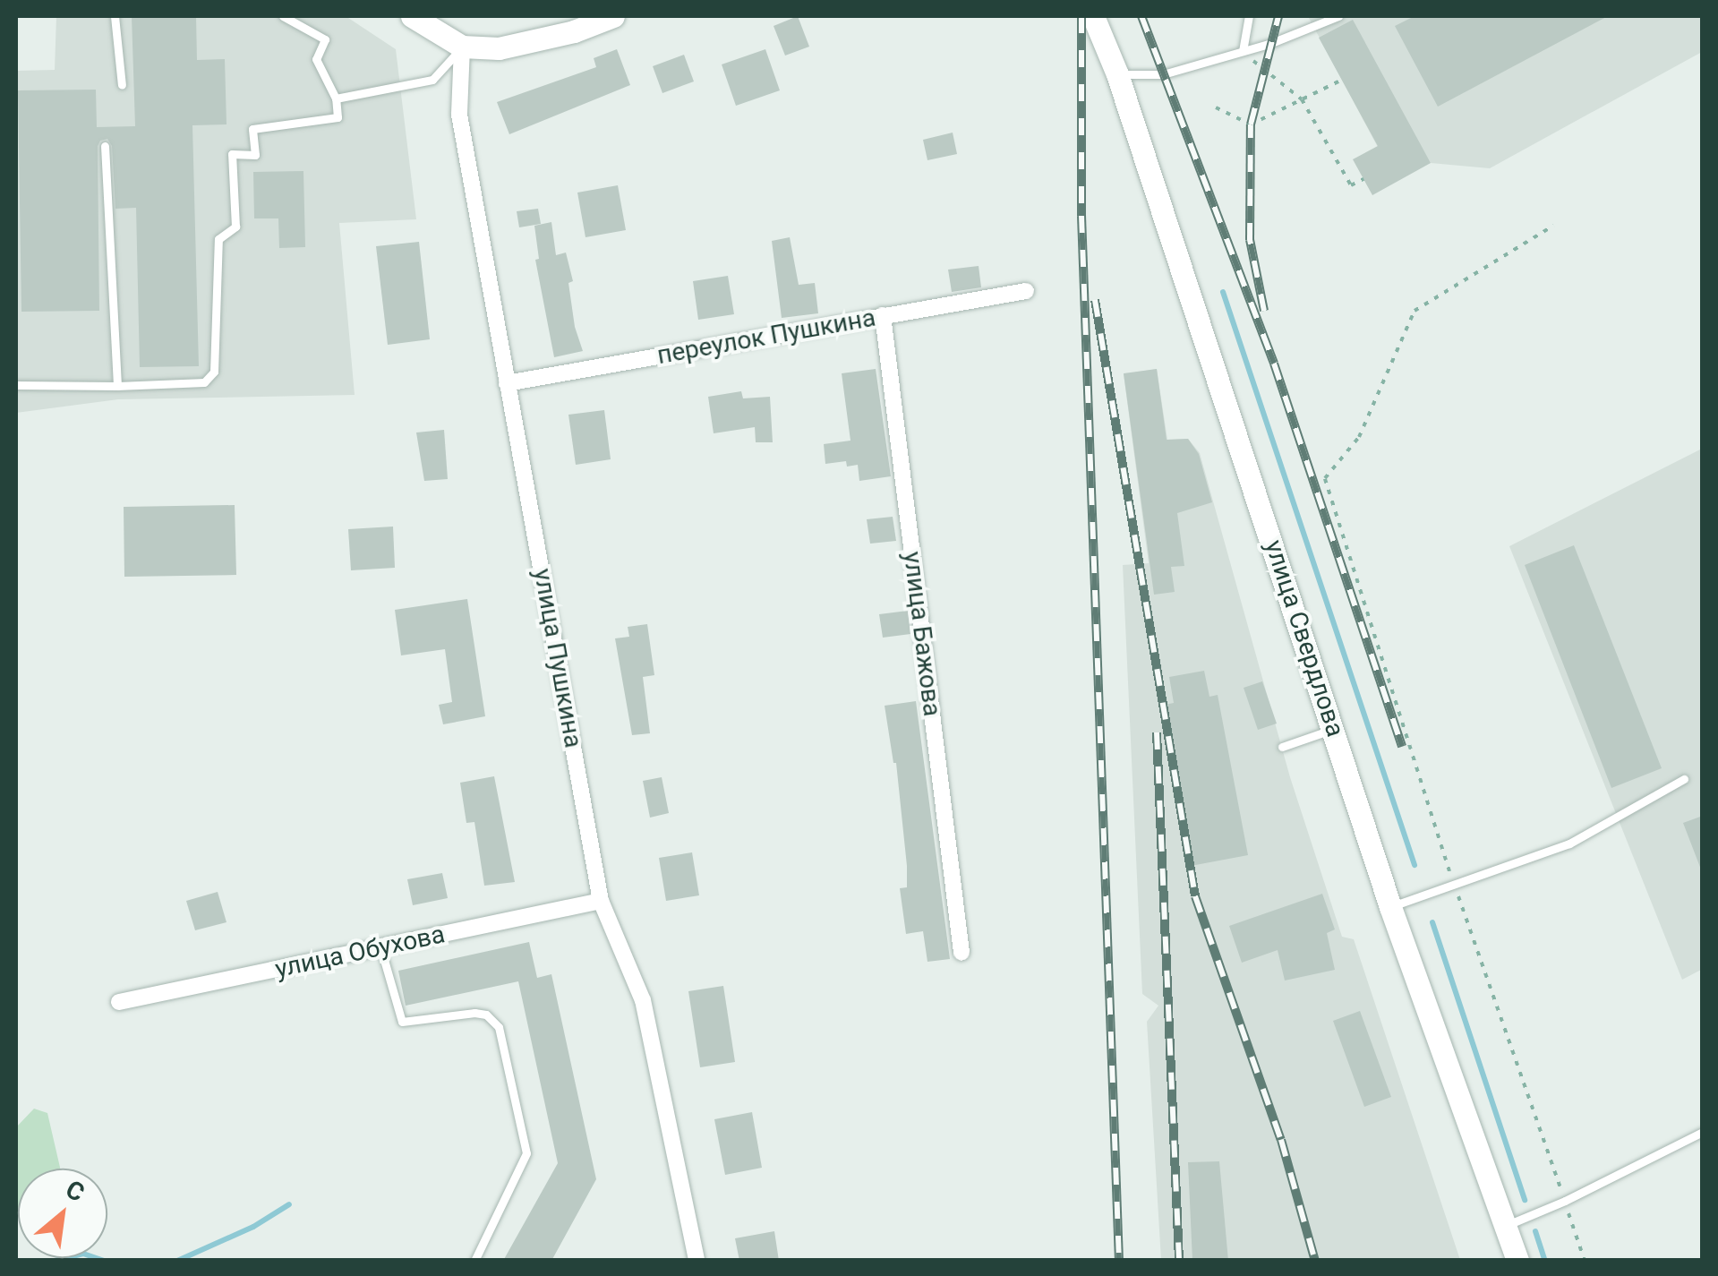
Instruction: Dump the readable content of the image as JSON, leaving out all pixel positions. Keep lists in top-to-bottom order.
{
  "streets": {
    "main road": ["улица Свердлова"],
    "street": [
      "переулок Пушкина",
      "улица Бажова",
      "улица Пушкина",
      "улица Обухова"
    ]
  },
  "crossings": [
    ["переулок Пушкина", "улица Бажова"],
    ["переулок Пушкина", "улица Пушкина"],
    ["улица Пушкина", "улица Обухова"]
  ],
  "north": "top right"
}
